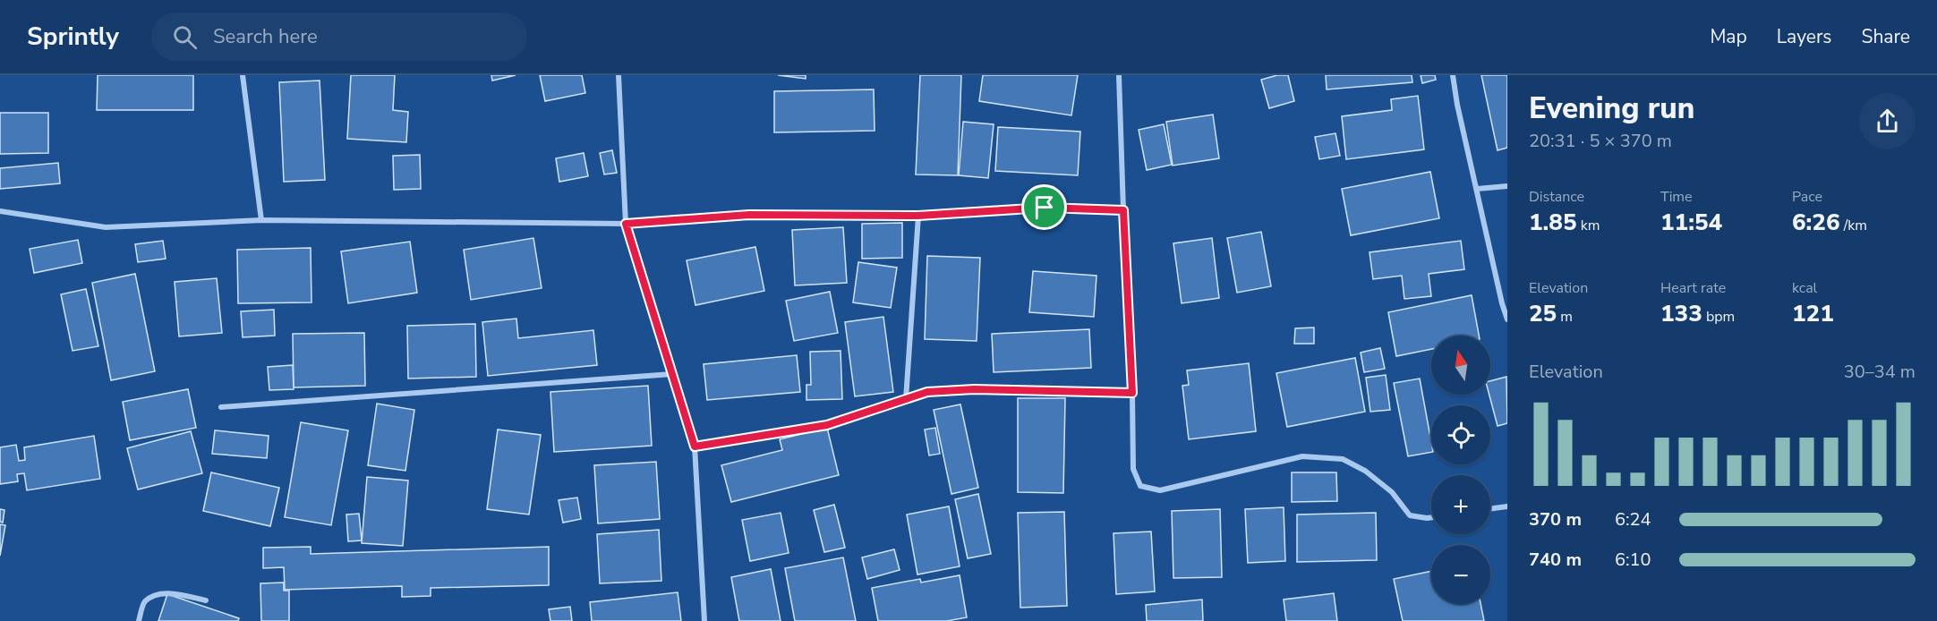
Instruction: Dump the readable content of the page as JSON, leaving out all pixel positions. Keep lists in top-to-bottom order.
{
  "north": "top",
  "page": {
    "header": "Sprintly",
    "search": "Search here",
    "nav": ["Map", "Layers", "Share"],
    "heading": ["Evening run", "20:31 · 5 × 370 m"],
    "stats": [
      ["Distance", "1.85 km"],
      ["Time", "11:54"],
      ["Pace", "6:26 /km"],
      ["Elevation", "25 m"],
      ["Heart rate", "133 bpm"],
      ["kcal", "121"]
    ],
    "map_buttons": ["+", "−"],
    "chart": ["Elevation", "30–34 m"],
    "list": [
      {
        "name": "370 m",
        "note": "6:24"
      },
      {
        "name": "740 m",
        "note": "6:10"
      }
    ]
  }
}
